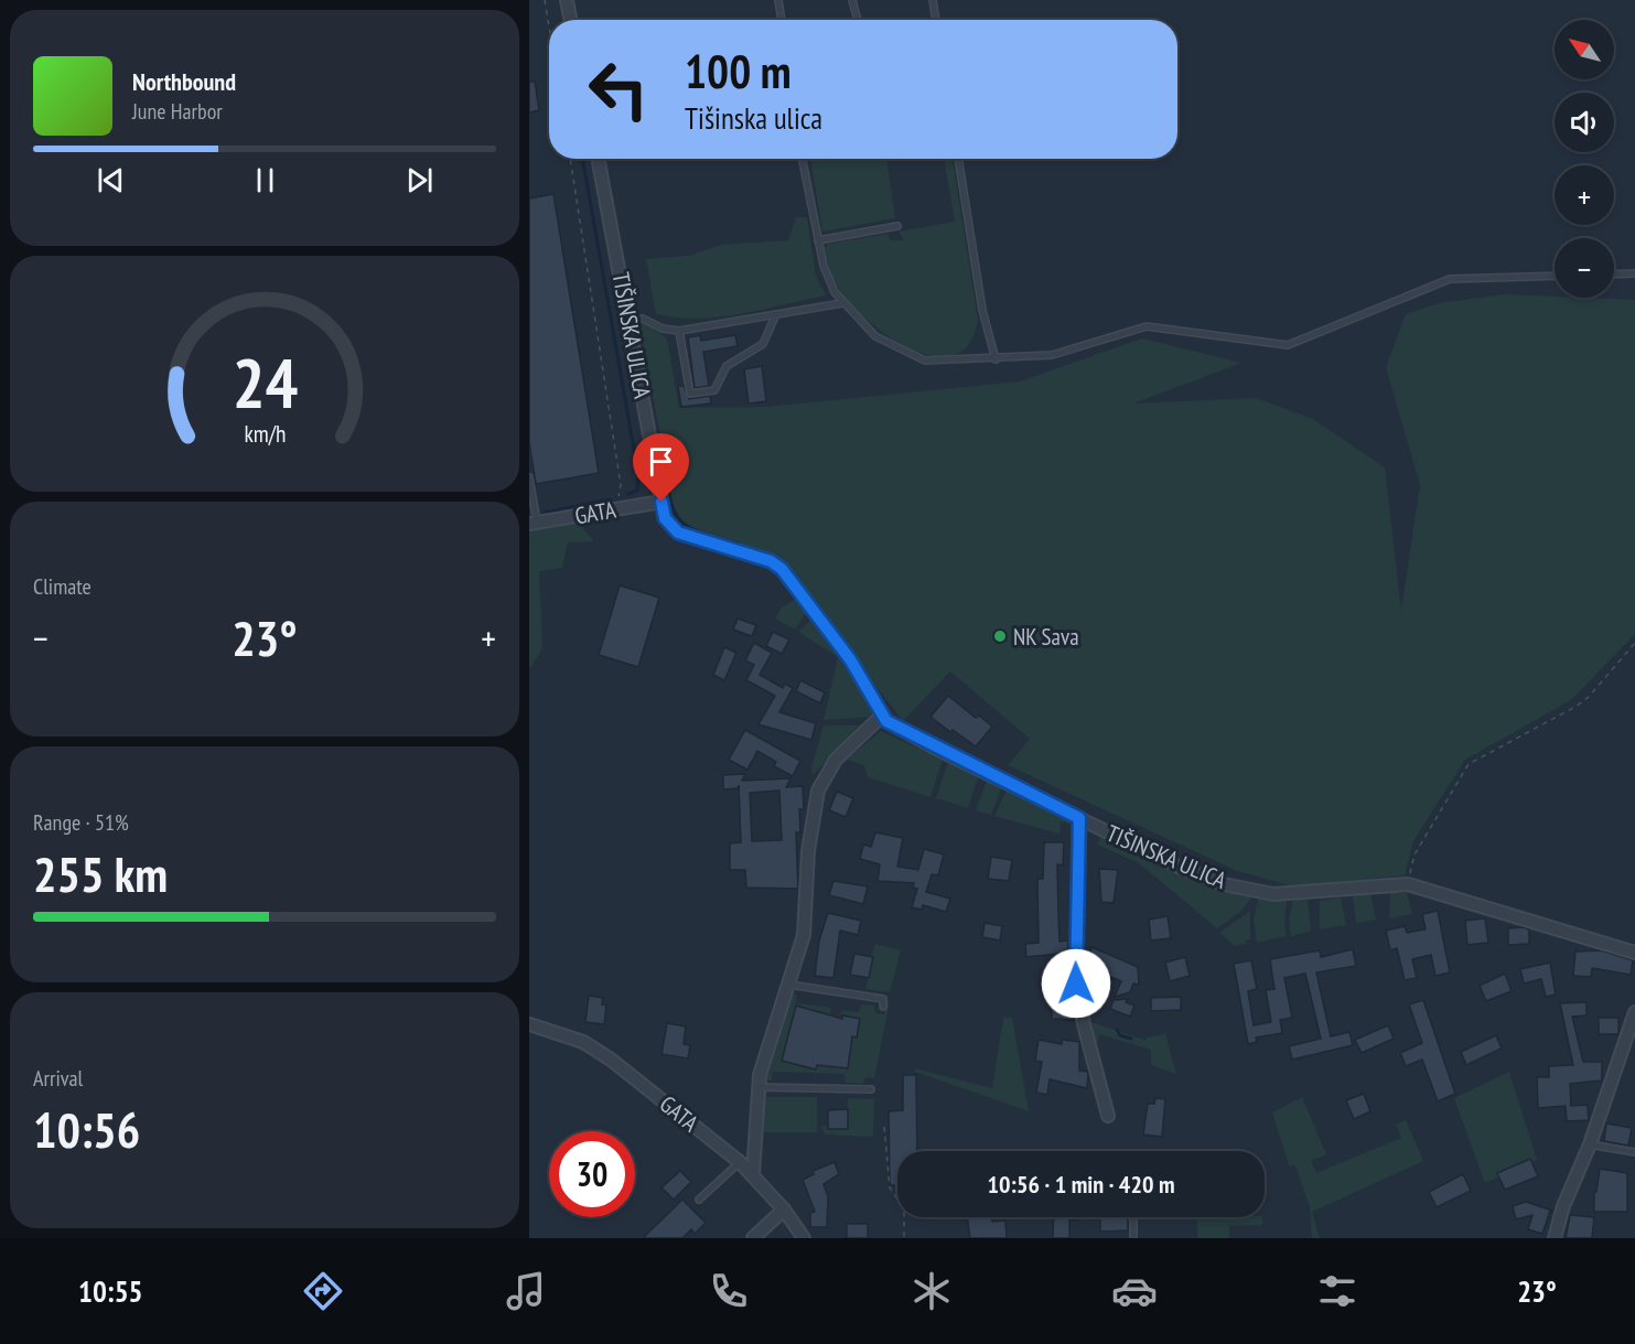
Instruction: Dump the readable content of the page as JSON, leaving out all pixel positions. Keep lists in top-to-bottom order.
{
  "streets": {
    "street": ["TIŠINSKA ULICA", "GATA"]
  },
  "crossings": [
    ["TIŠINSKA ULICA", "GATA"]
  ],
  "places": ["NK Sava"],
  "north": "top left",
  "page": {
    "map_buttons": ["+", "−"],
    "turn": ["100 m", "Tišinska ulica"],
    "song": ["Northbound", "June Harbor"],
    "tile": [
      "Climate",
      ["Range · 51%", "255 km"],
      ["Arrival", "10:56"]
    ],
    "heat": ["−", "23°", "+"],
    "limit": "30",
    "trip": "10:56 · 1 min · 420 m",
    "tabs": ["10:55", "23°"],
    "gauge": ["24", "km/h"]
  }
}
